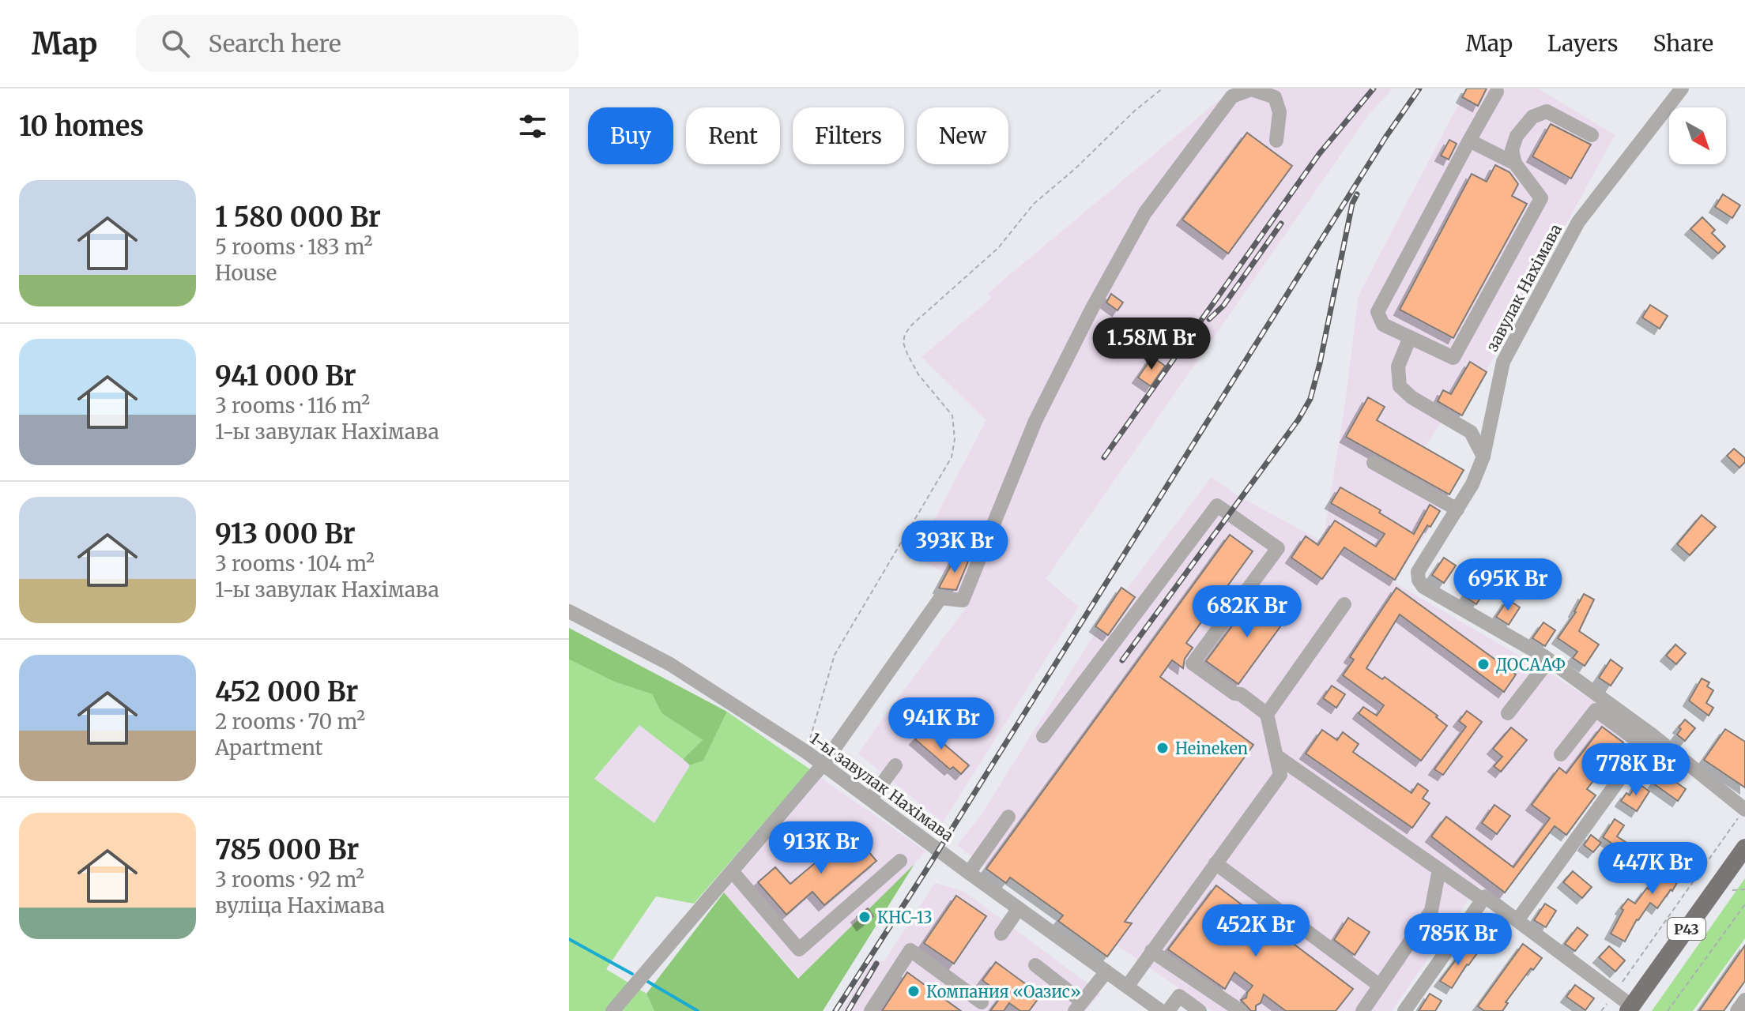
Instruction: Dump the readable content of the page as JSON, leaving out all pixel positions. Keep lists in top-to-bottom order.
{
  "streets": {
    "main road": ["Р43"],
    "street": ["завулак Нахімава", "1-ы завулак Нахімава"]
  },
  "places": [
    "ДОСААФ",
    "Heineken",
    "КНС-13",
    "Компания «Оазис»"
  ],
  "north": "bottom right",
  "page": {
    "header": "Map",
    "search": "Search here",
    "nav": ["Map", "Layers", "Share"],
    "heading": "10 homes",
    "chip": [
      "Buy",
      "Rent",
      "Filters",
      "New"
    ],
    "list": [
      {
        "name": "1 580 000 Br",
        "note": "5 rooms · 183 m² · House"
      },
      {
        "name": "941 000 Br",
        "note": "3 rooms · 116 m² · 1-ы завулак Нахімава"
      },
      {
        "name": "913 000 Br",
        "note": "3 rooms · 104 m² · 1-ы завулак Нахімава"
      },
      {
        "name": "452 000 Br",
        "note": "2 rooms · 70 m² · Apartment"
      },
      {
        "name": "785 000 Br",
        "note": "3 rooms · 92 m² · вуліца Нахімава"
      }
    ],
    "price": [
      "1.58M Br",
      "393K Br",
      "695K Br",
      "682K Br",
      "941K Br",
      "778K Br",
      "913K Br",
      "447K Br",
      "452K Br",
      "785K Br"
    ]
  }
}
